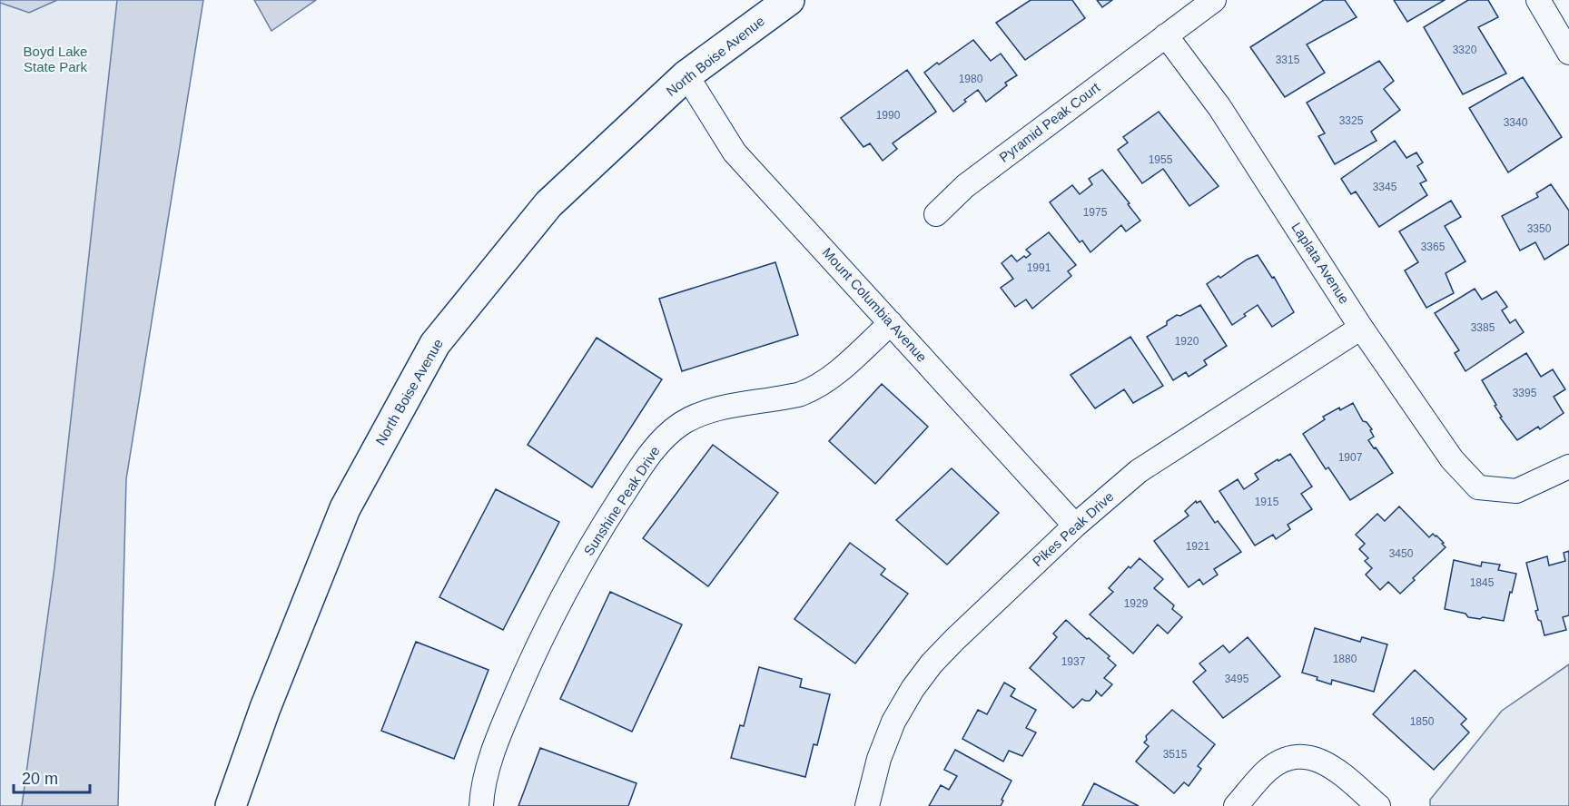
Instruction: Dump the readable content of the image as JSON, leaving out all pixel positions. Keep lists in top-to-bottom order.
{
  "streets": {
    "street": [
      "North Boise Avenue",
      "Pyramid Peak Court",
      "Laplata Avenue",
      "Mount Columbia Avenue",
      "Sunshine Peak Drive",
      "Pikes Peak Drive"
    ]
  },
  "crossings": [
    ["North Boise Avenue", "Mount Columbia Avenue"],
    ["Pyramid Peak Court", "Laplata Avenue"],
    ["Laplata Avenue", "Pikes Peak Drive"],
    ["Mount Columbia Avenue", "Sunshine Peak Drive"],
    ["Mount Columbia Avenue", "Pikes Peak Drive"]
  ],
  "parks": ["Boyd Lake State Park"],
  "house_numbers": [
    "3320",
    "3315",
    "1980",
    "1990",
    "3325",
    "3340",
    "1955",
    "3345",
    "1975",
    "3350",
    "3365",
    "1991",
    "3385",
    "1920",
    "3395",
    "1907",
    "1915",
    "1921",
    "3450",
    "1845",
    "1929",
    "1880",
    "1937",
    "3495",
    "1850",
    "3515"
  ],
  "scale_bar": "20 m"
}
